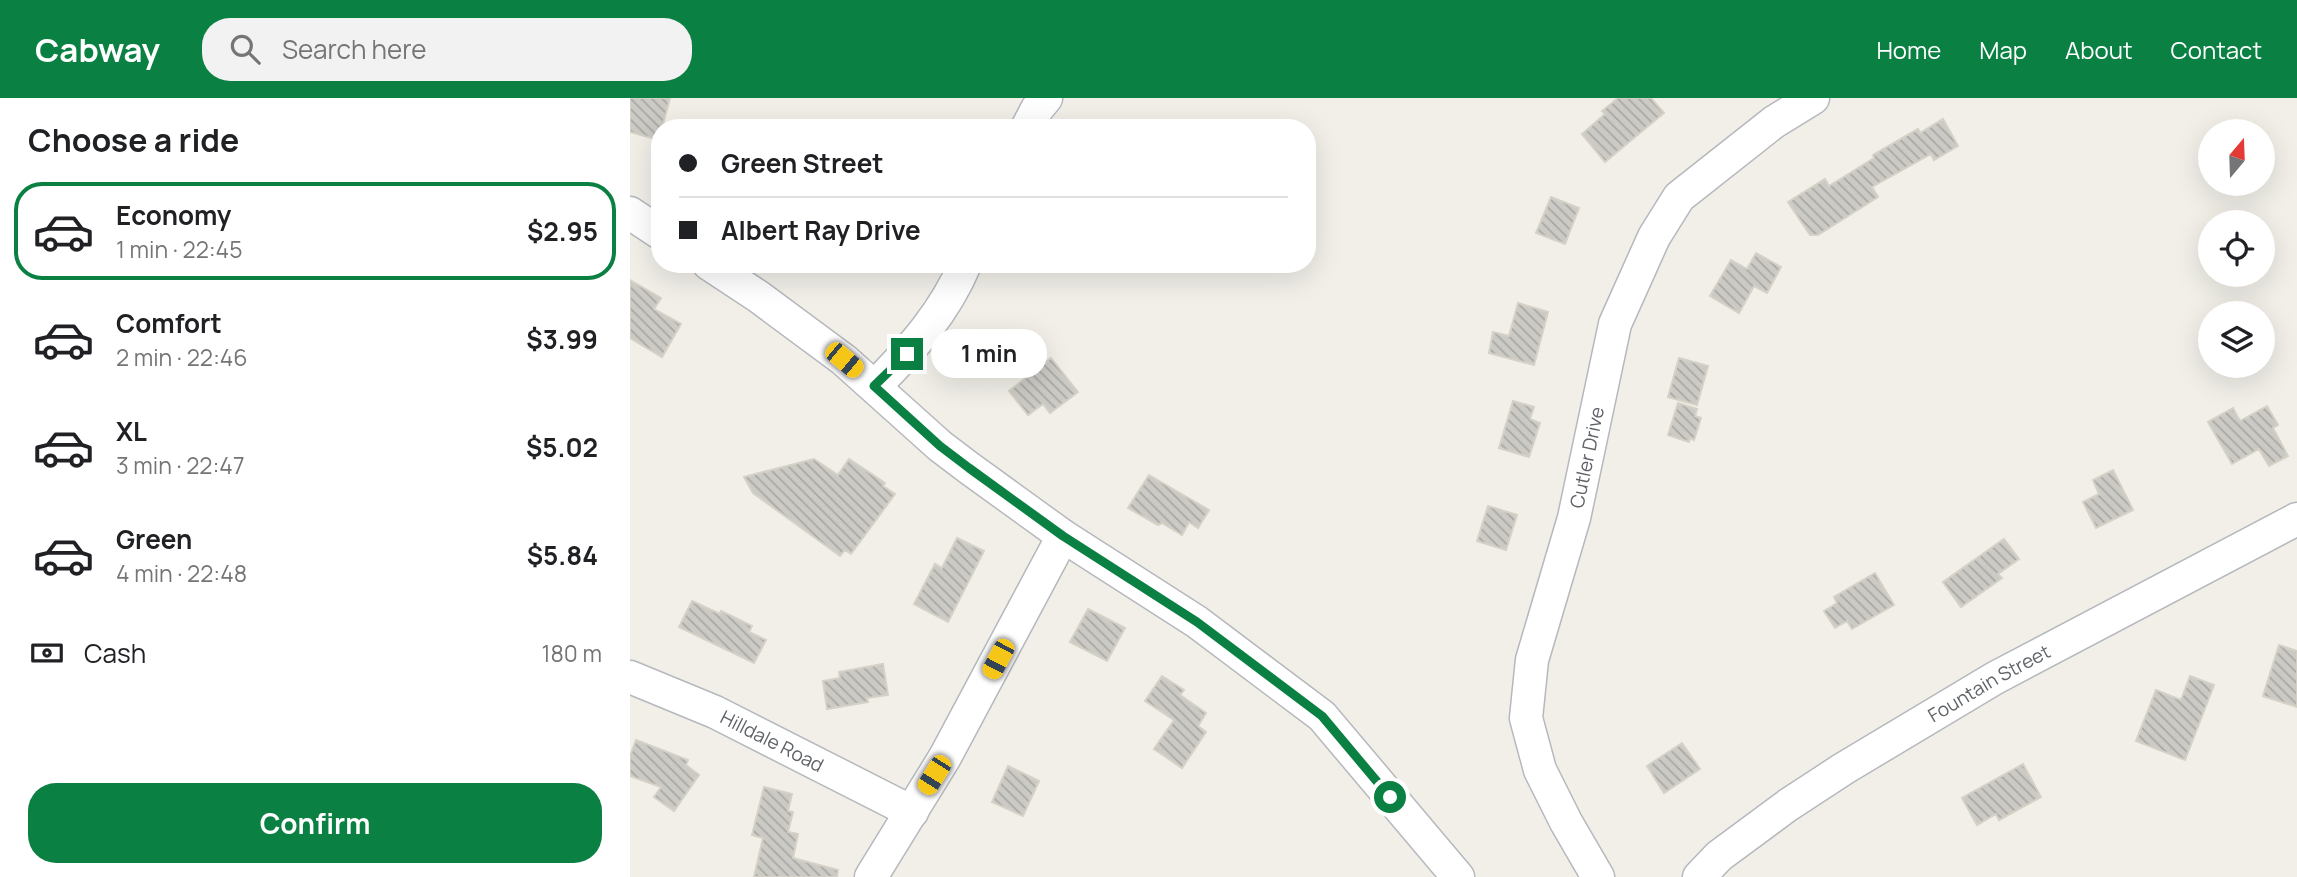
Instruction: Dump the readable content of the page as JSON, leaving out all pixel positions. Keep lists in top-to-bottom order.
{
  "streets": {
    "street": ["Cutler Drive", "Fountain Street", "Hilldale Road"]
  },
  "north": "top",
  "page": {
    "header": "Cabway",
    "search": "Search here",
    "nav": [
      "Home",
      "Map",
      "About",
      "Contact"
    ],
    "heading": "Choose a ride",
    "banner": ["Green Street", "Albert Ray Drive"],
    "list": [
      {
        "name": "Economy",
        "note": "1 min · 22:45",
        "value": "$2.95"
      },
      {
        "name": "Comfort",
        "note": "2 min · 22:46",
        "value": "$3.99"
      },
      {
        "name": "XL",
        "note": "3 min · 22:47",
        "value": "$5.02"
      },
      {
        "name": "Green",
        "note": "4 min · 22:48",
        "value": "$5.84"
      }
    ],
    "bubble": "1 min",
    "pay": ["Cash", "180 m"],
    "buttons": "Confirm"
  }
}
